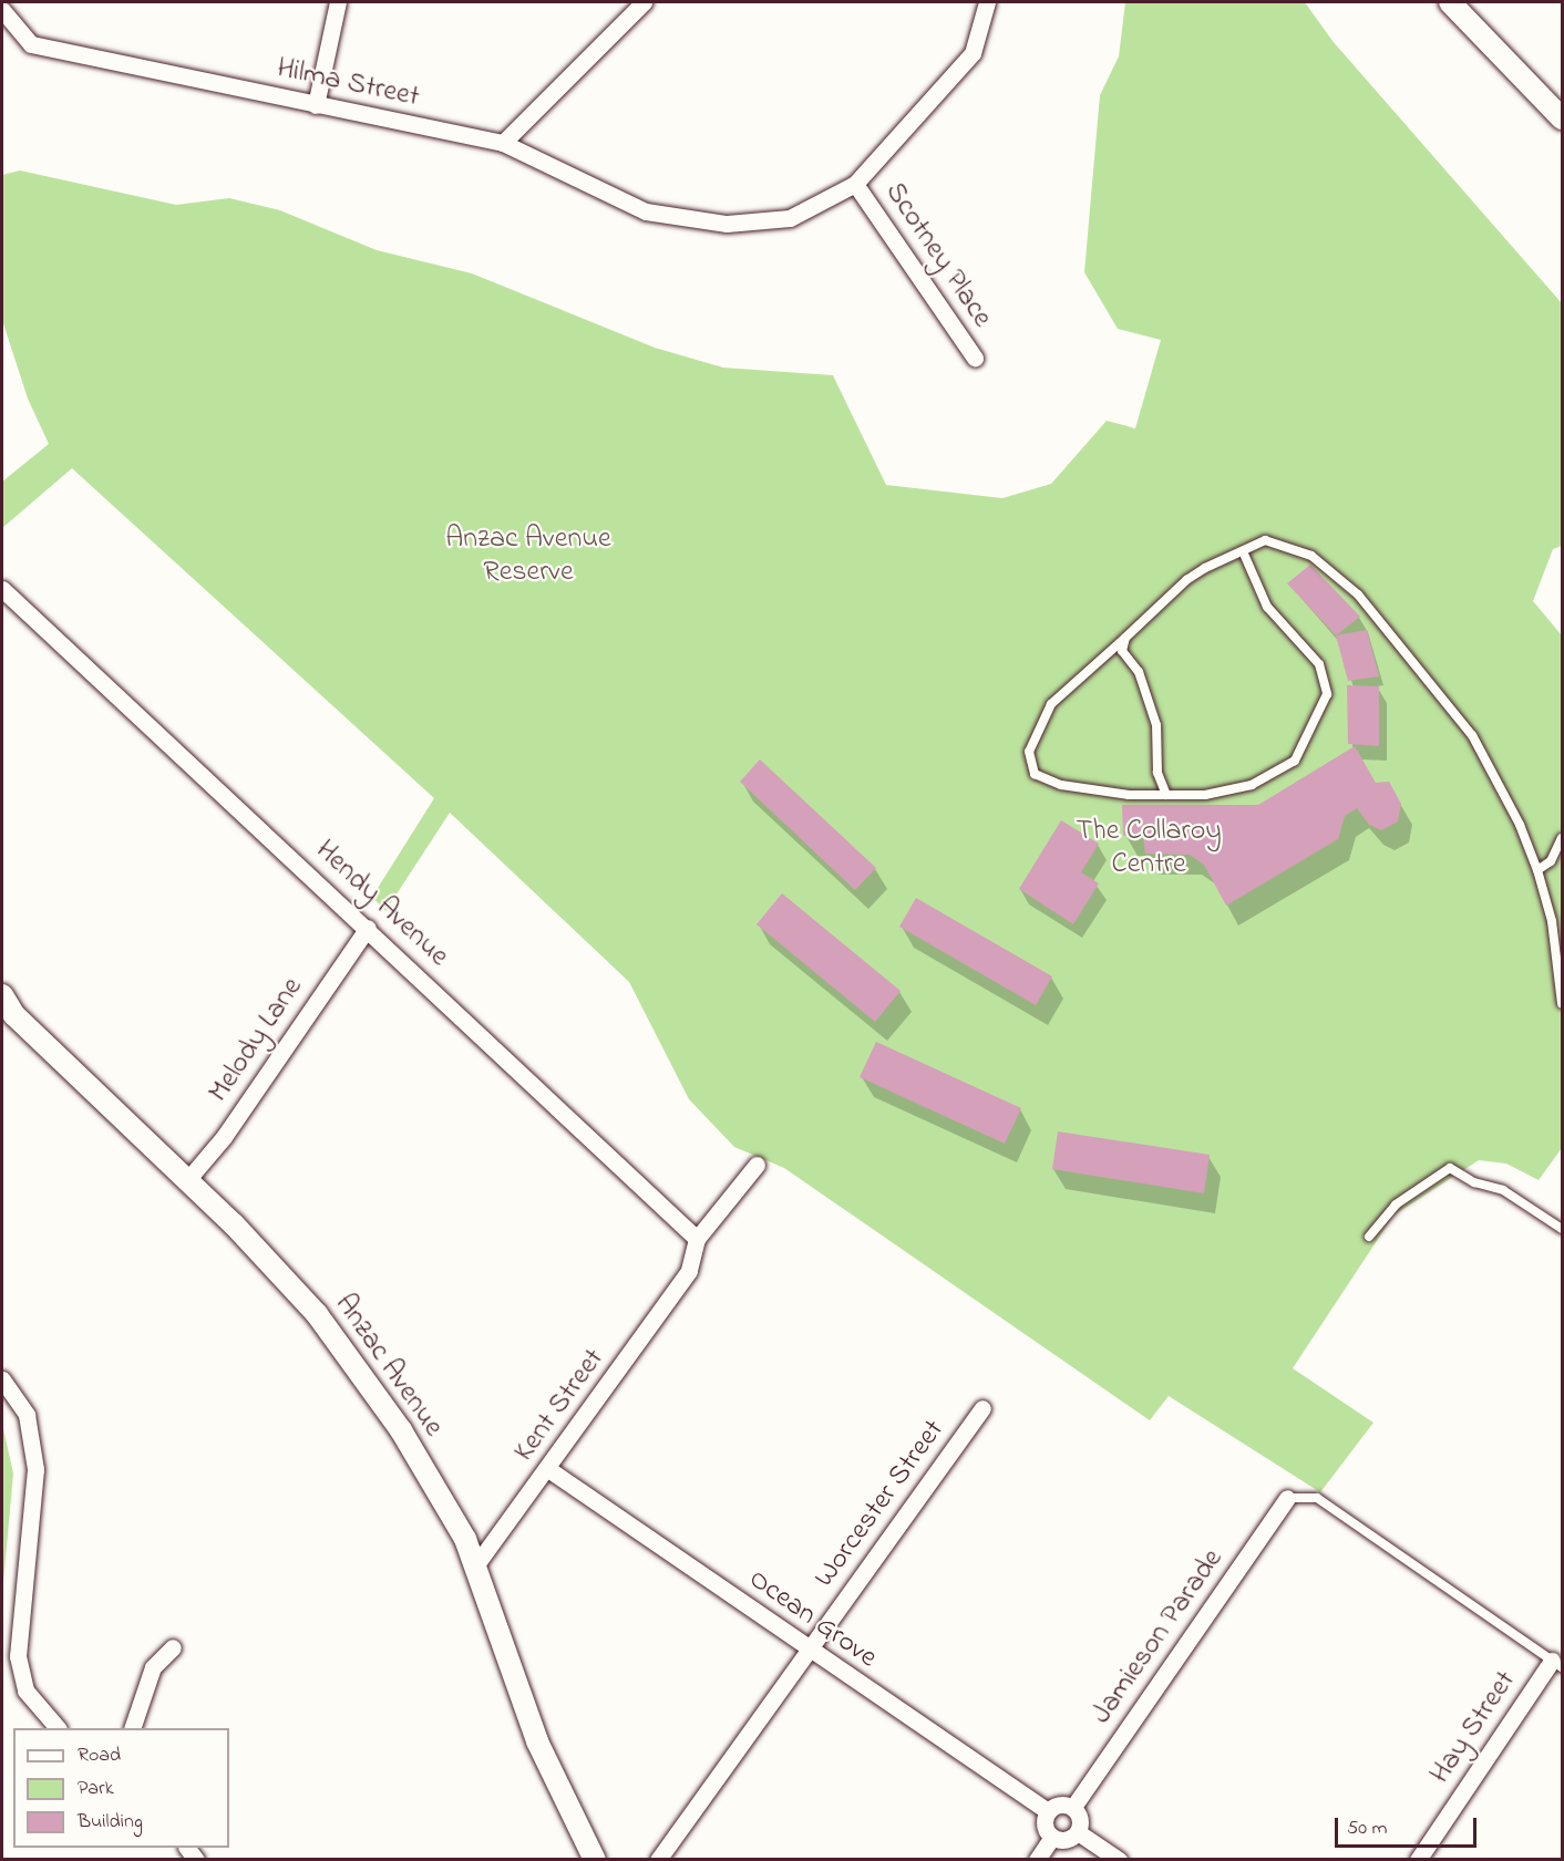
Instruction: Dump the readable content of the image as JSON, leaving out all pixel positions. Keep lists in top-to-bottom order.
{
  "streets": {
    "street": [
      "Hilma Street",
      "Scotney Place",
      "Hendy Avenue",
      "Melody Lane",
      "Anzac Avenue",
      "Kent Street",
      "Worcester Street",
      "Ocean Grove",
      "Jamieson Parade",
      "Hay Street"
    ]
  },
  "crossings": [
    ["Hilma Street", "Scotney Place"],
    ["Hendy Avenue", "Melody Lane"],
    ["Hendy Avenue", "Kent Street"],
    ["Melody Lane", "Anzac Avenue"],
    ["Anzac Avenue", "Kent Street"],
    ["Kent Street", "Ocean Grove"],
    ["Worcester Street", "Ocean Grove"],
    ["Ocean Grove", "Jamieson Parade"]
  ],
  "parks": ["Anzac Avenue Reserve", "The Collaroy Centre"],
  "legend": ["Road", "Park", "Building"],
  "scale_bar": "50 m"
}
